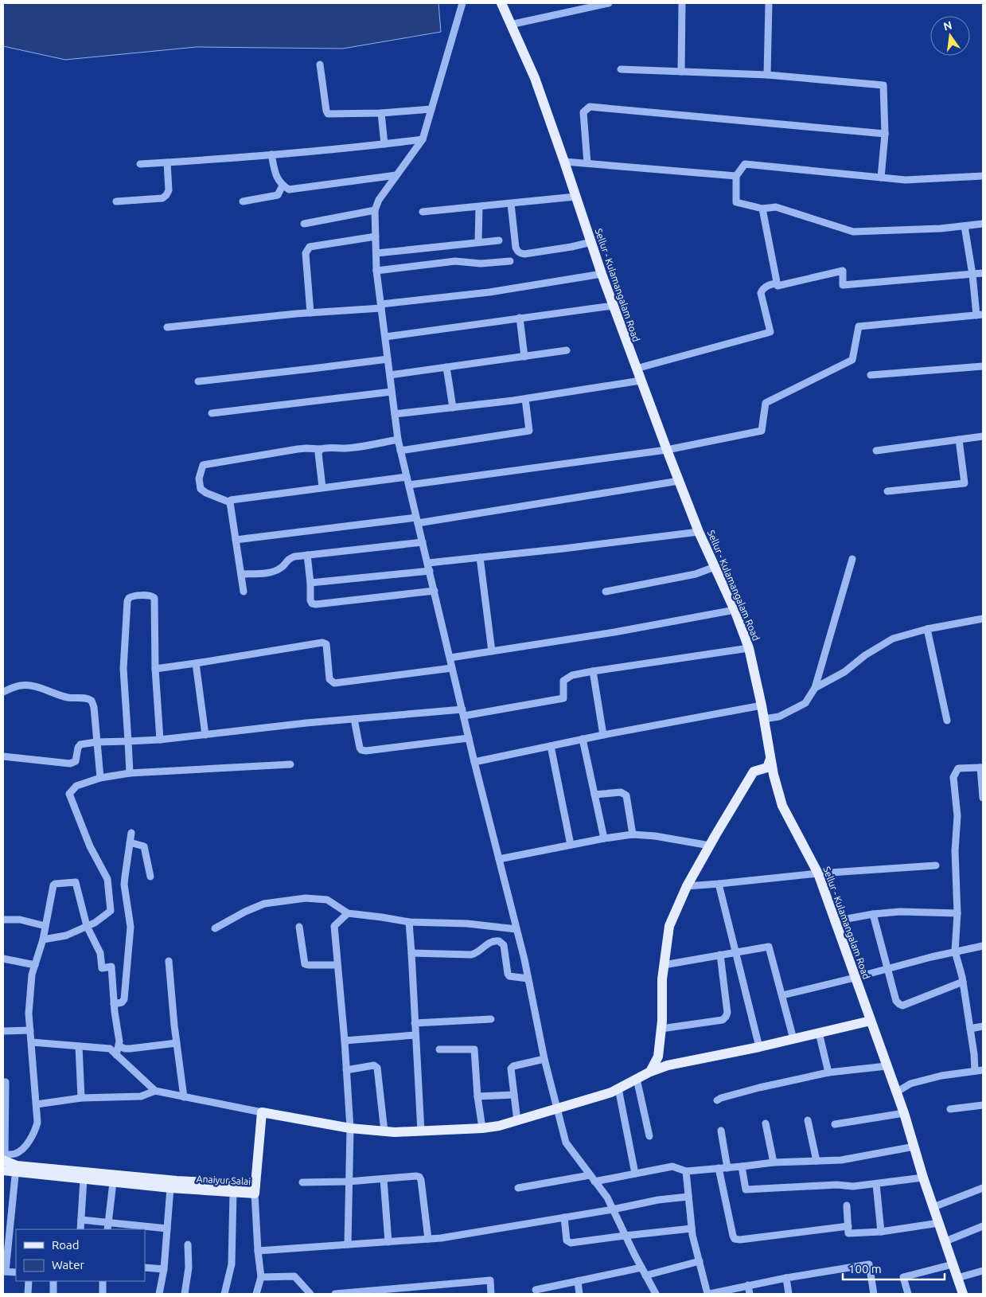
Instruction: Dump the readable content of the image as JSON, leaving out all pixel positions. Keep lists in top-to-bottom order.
{
  "streets": {
    "main road": ["Sellur - Kulamangalam Road", "Anaiyur Salai"]
  },
  "legend": ["Road", "Water"],
  "scale_bar": "100 m",
  "north": "top"
}
